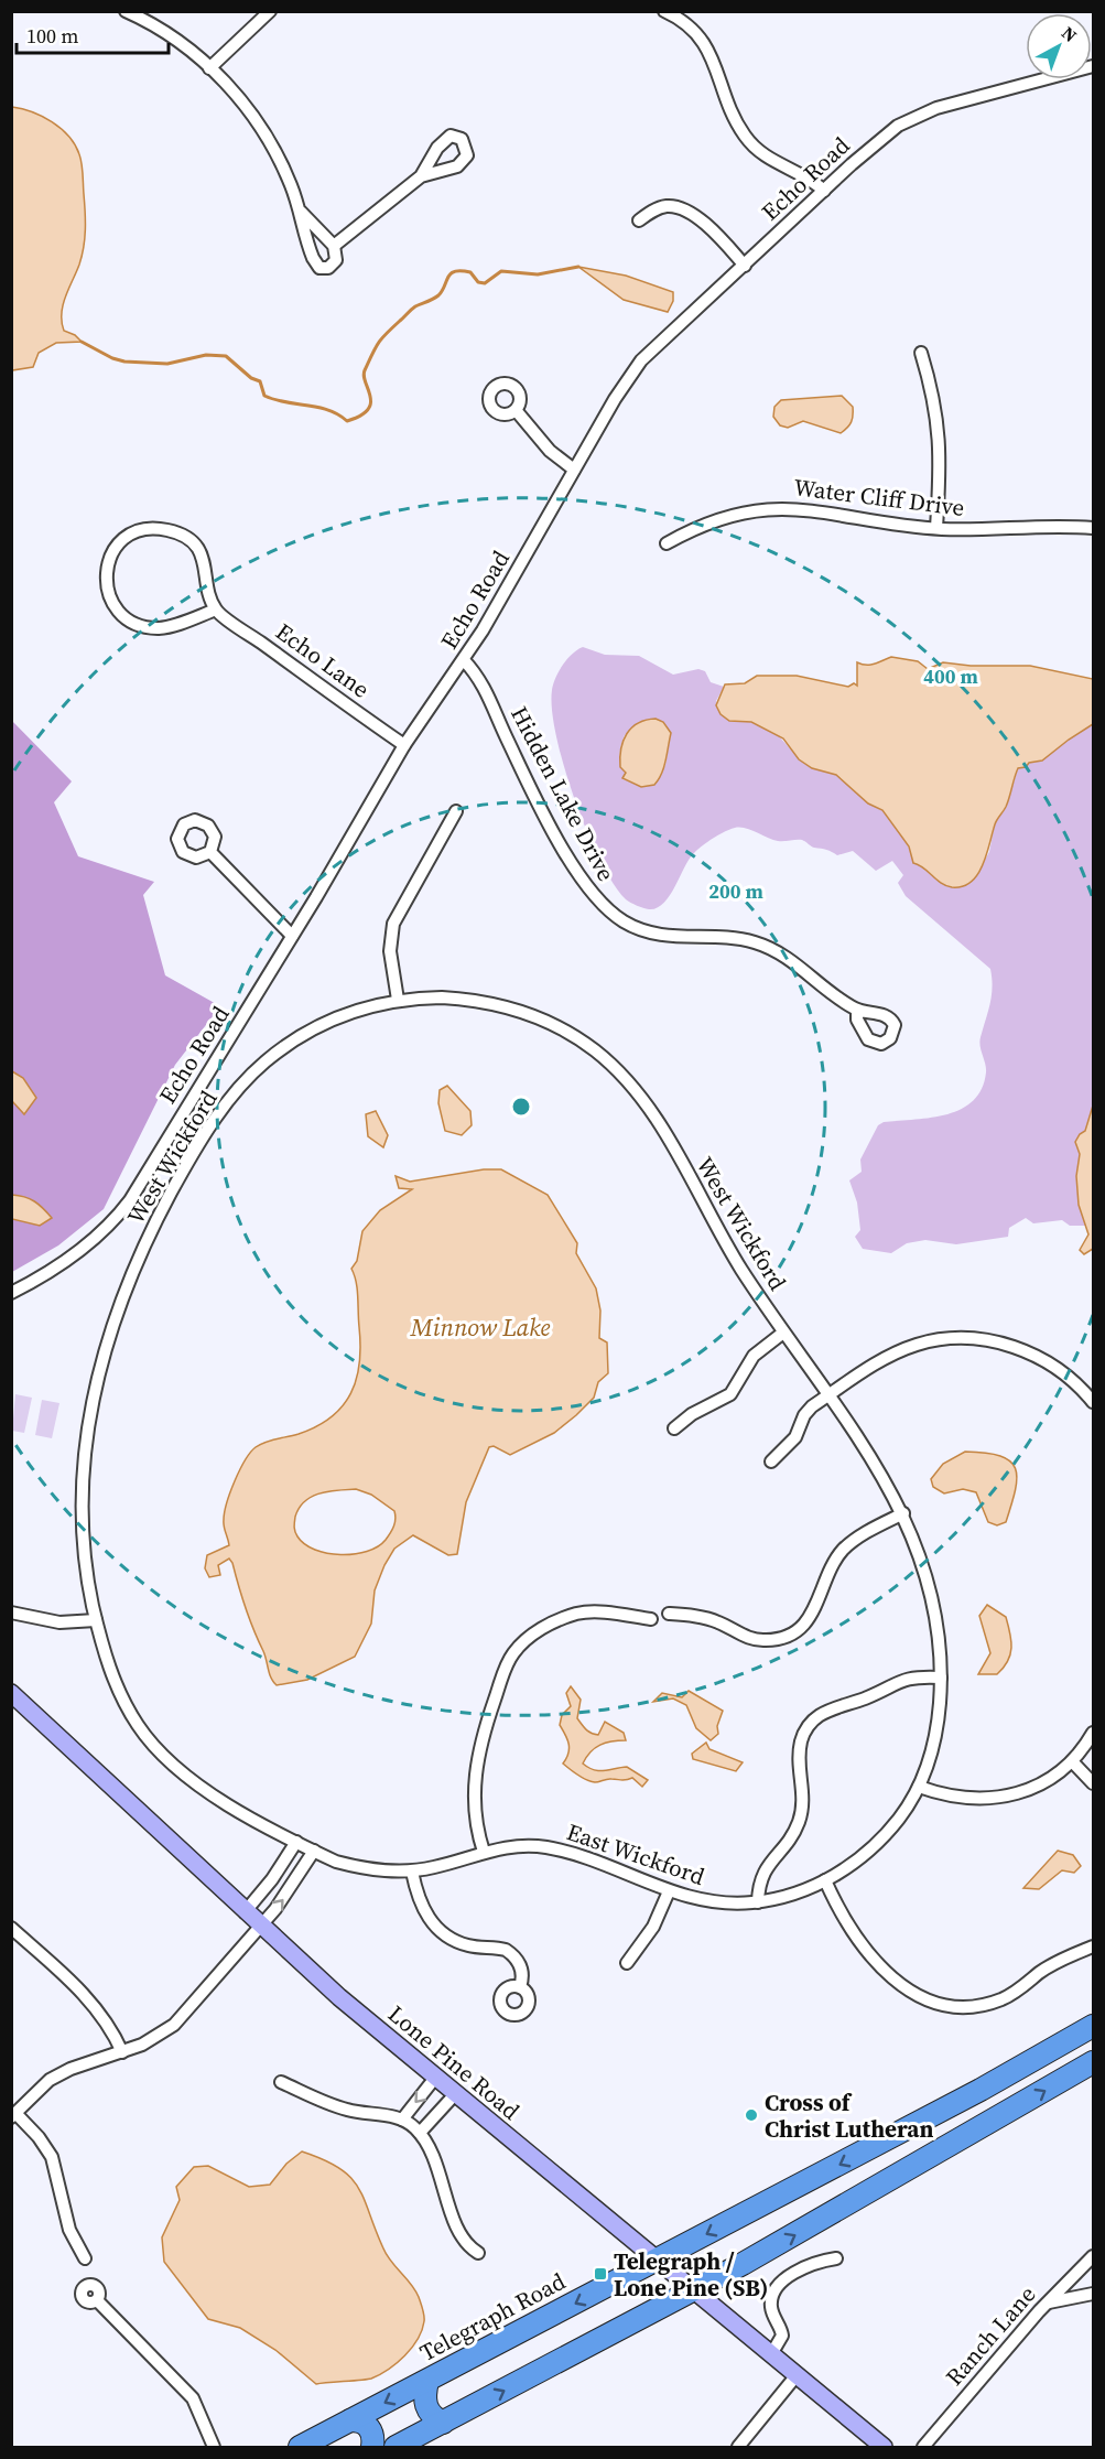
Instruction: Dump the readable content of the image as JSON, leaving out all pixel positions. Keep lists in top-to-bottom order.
{
  "streets": {
    "highway": ["Telegraph Road"],
    "street": [
      "Echo Road",
      "Water Cliff Drive",
      "Echo Lane",
      "Hidden Lake Drive",
      "West Wickford",
      "East Wickford",
      "Lone Pine Road",
      "Ranch Lane"
    ]
  },
  "crossings": [
    ["Echo Road", "Echo Lane"],
    ["Echo Road", "Hidden Lake Drive"],
    ["West Wickford", "East Wickford"],
    ["Lone Pine Road", "Telegraph Road"]
  ],
  "water": ["Minnow Lake"],
  "places": {
    "other": ["Cross of Christ Lutheran"],
    "transit": ["Telegraph / Lone Pine (SB)"]
  },
  "scale_bar": "100 m",
  "north": "top right",
  "rings": ["400 m", "200 m"]
}
